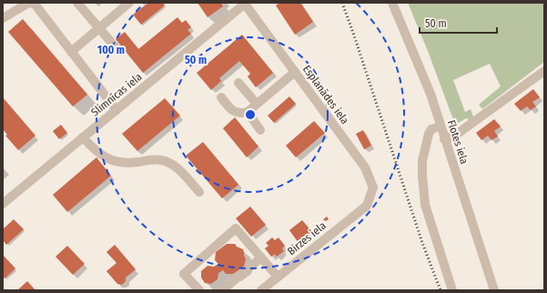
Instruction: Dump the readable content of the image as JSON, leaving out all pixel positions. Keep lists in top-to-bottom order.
{
  "streets": {
    "street": [
      "Slimnīcas iela",
      "Esplanādes iela",
      "Flotes iela",
      "Birzes iela"
    ]
  },
  "crossings": [
    ["Slimnīcas iela", "Esplanādes iela"],
    ["Esplanādes iela", "Birzes iela"]
  ],
  "scale_bar": "50 m",
  "rings": ["100 m", "50 m"]
}
